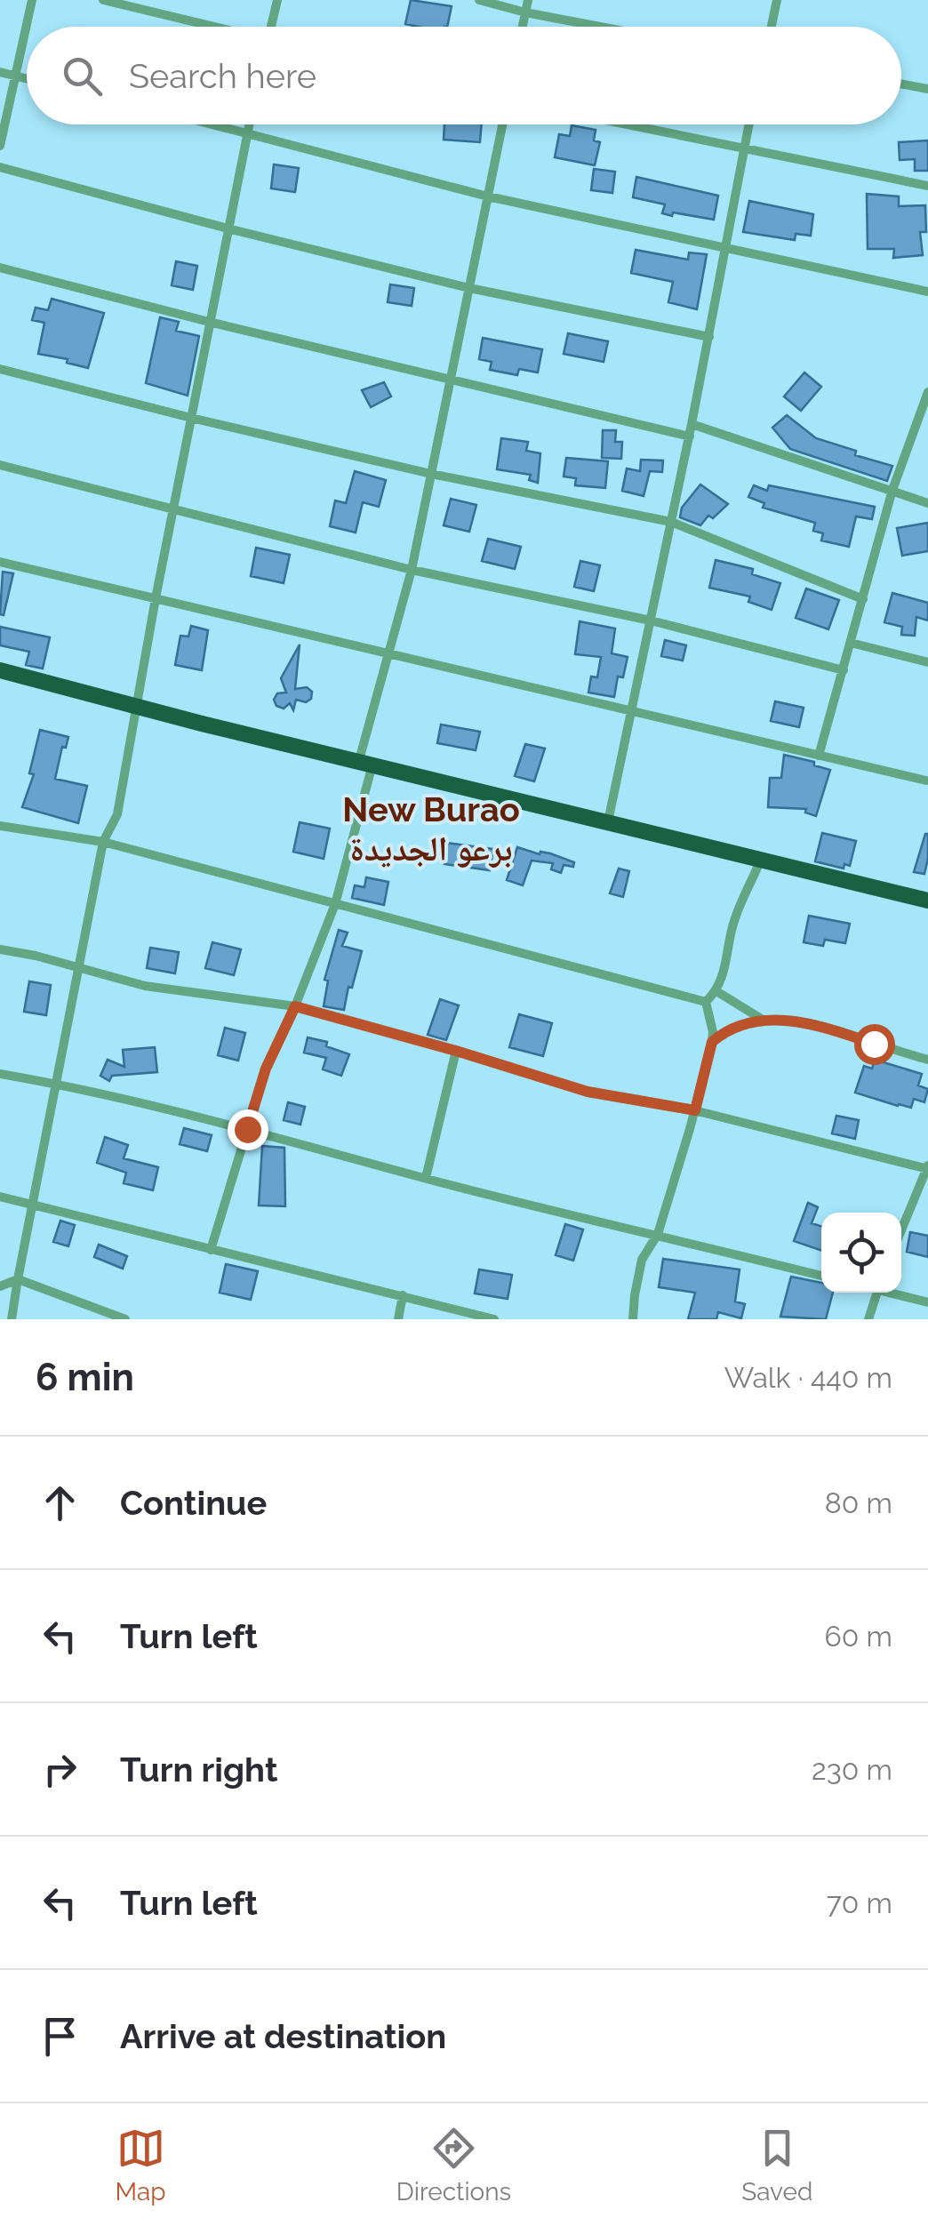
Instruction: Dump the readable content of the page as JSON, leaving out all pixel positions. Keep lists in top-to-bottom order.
{
  "districts": ["New Burao برعو الجديدة"],
  "page": {
    "search": "Search here",
    "heading": ["6 min", "Walk · 440 m"],
    "list": [
      ["Continue", "80 m"],
      ["Turn left", "60 m"],
      ["Turn right", "230 m"],
      ["Turn left", "70 m"],
      "Arrive at destination"
    ],
    "nav": ["Map", "Directions", "Saved"]
  }
}
